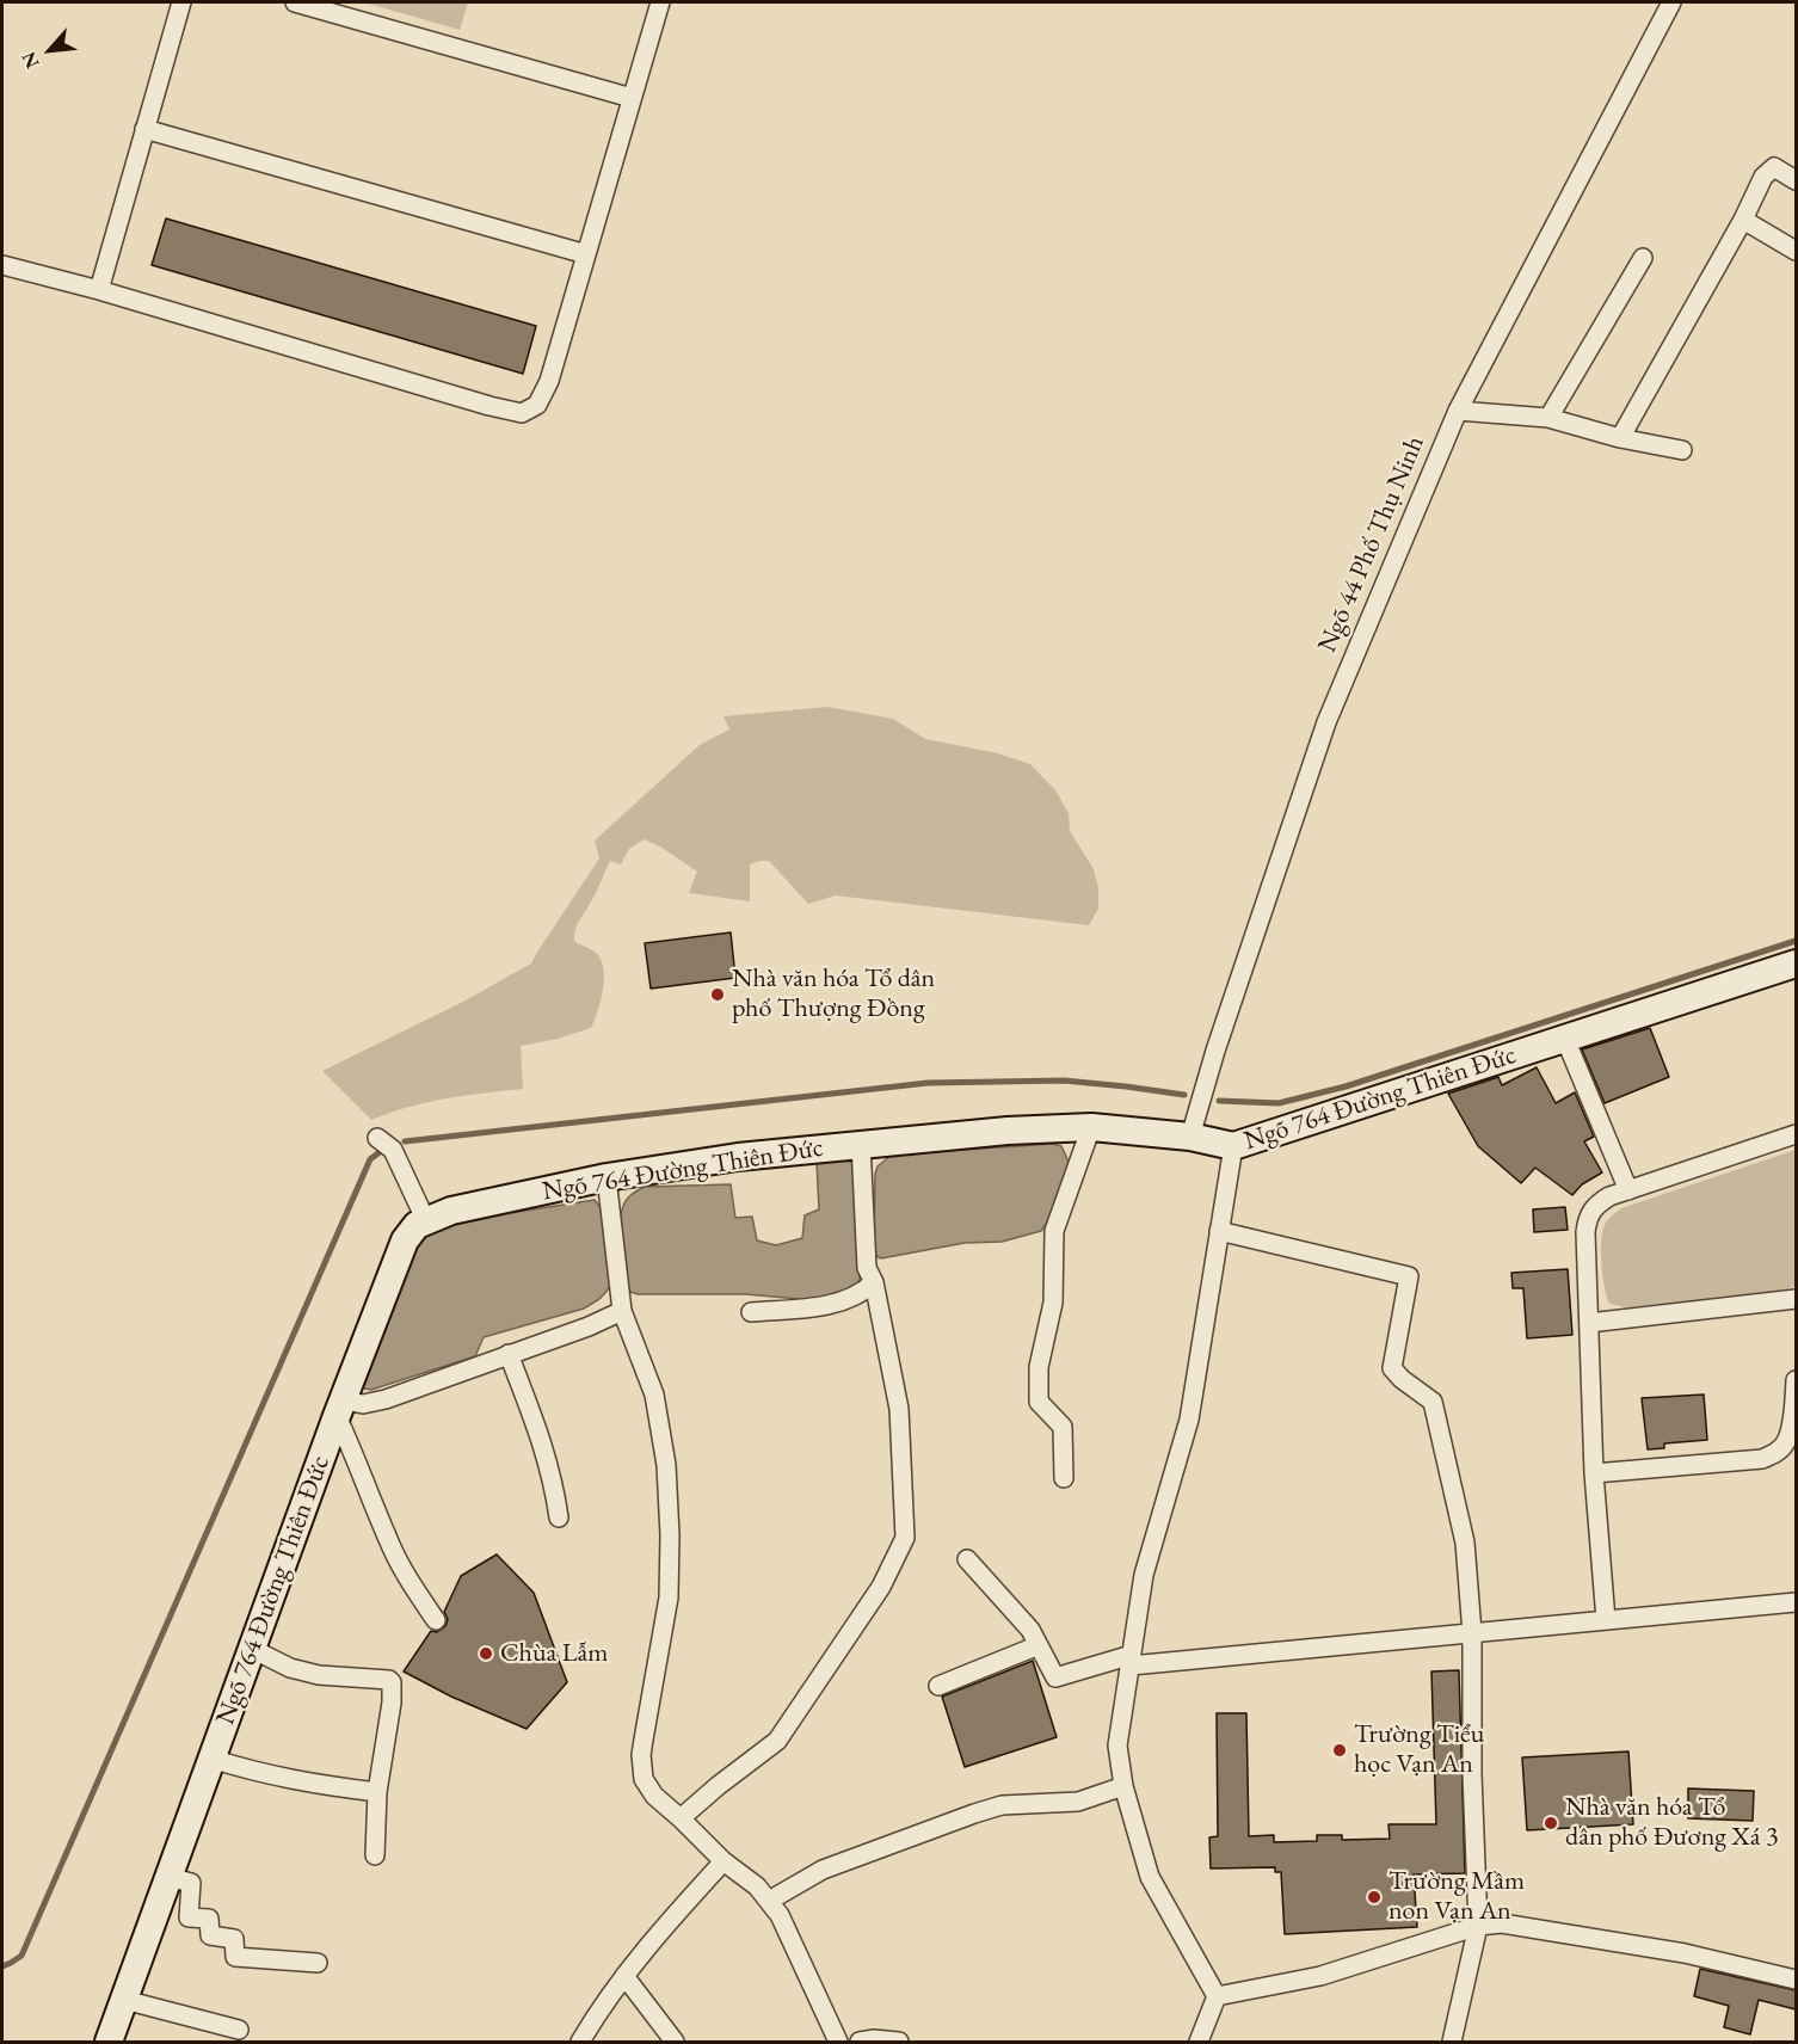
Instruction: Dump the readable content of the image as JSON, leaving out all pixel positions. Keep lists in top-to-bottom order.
{
  "streets": {
    "street": ["Ngõ 44 Phố Thụ Ninh", "Ngõ 764 Đường Thiên Đức"]
  },
  "crossings": [
    ["Ngõ 44 Phố Thụ Ninh", "Ngõ 764 Đường Thiên Đức"]
  ],
  "places": [
    "Nhà văn hóa Tổ dân phố Thượng Đồng",
    "Chùa Lẫm",
    "Trường Tiểu học Vạn An",
    "Nhà văn hóa Tổ dân phố Đương Xá 3",
    "Trường Mầm non Vạn An"
  ],
  "north": "bottom left"
}
